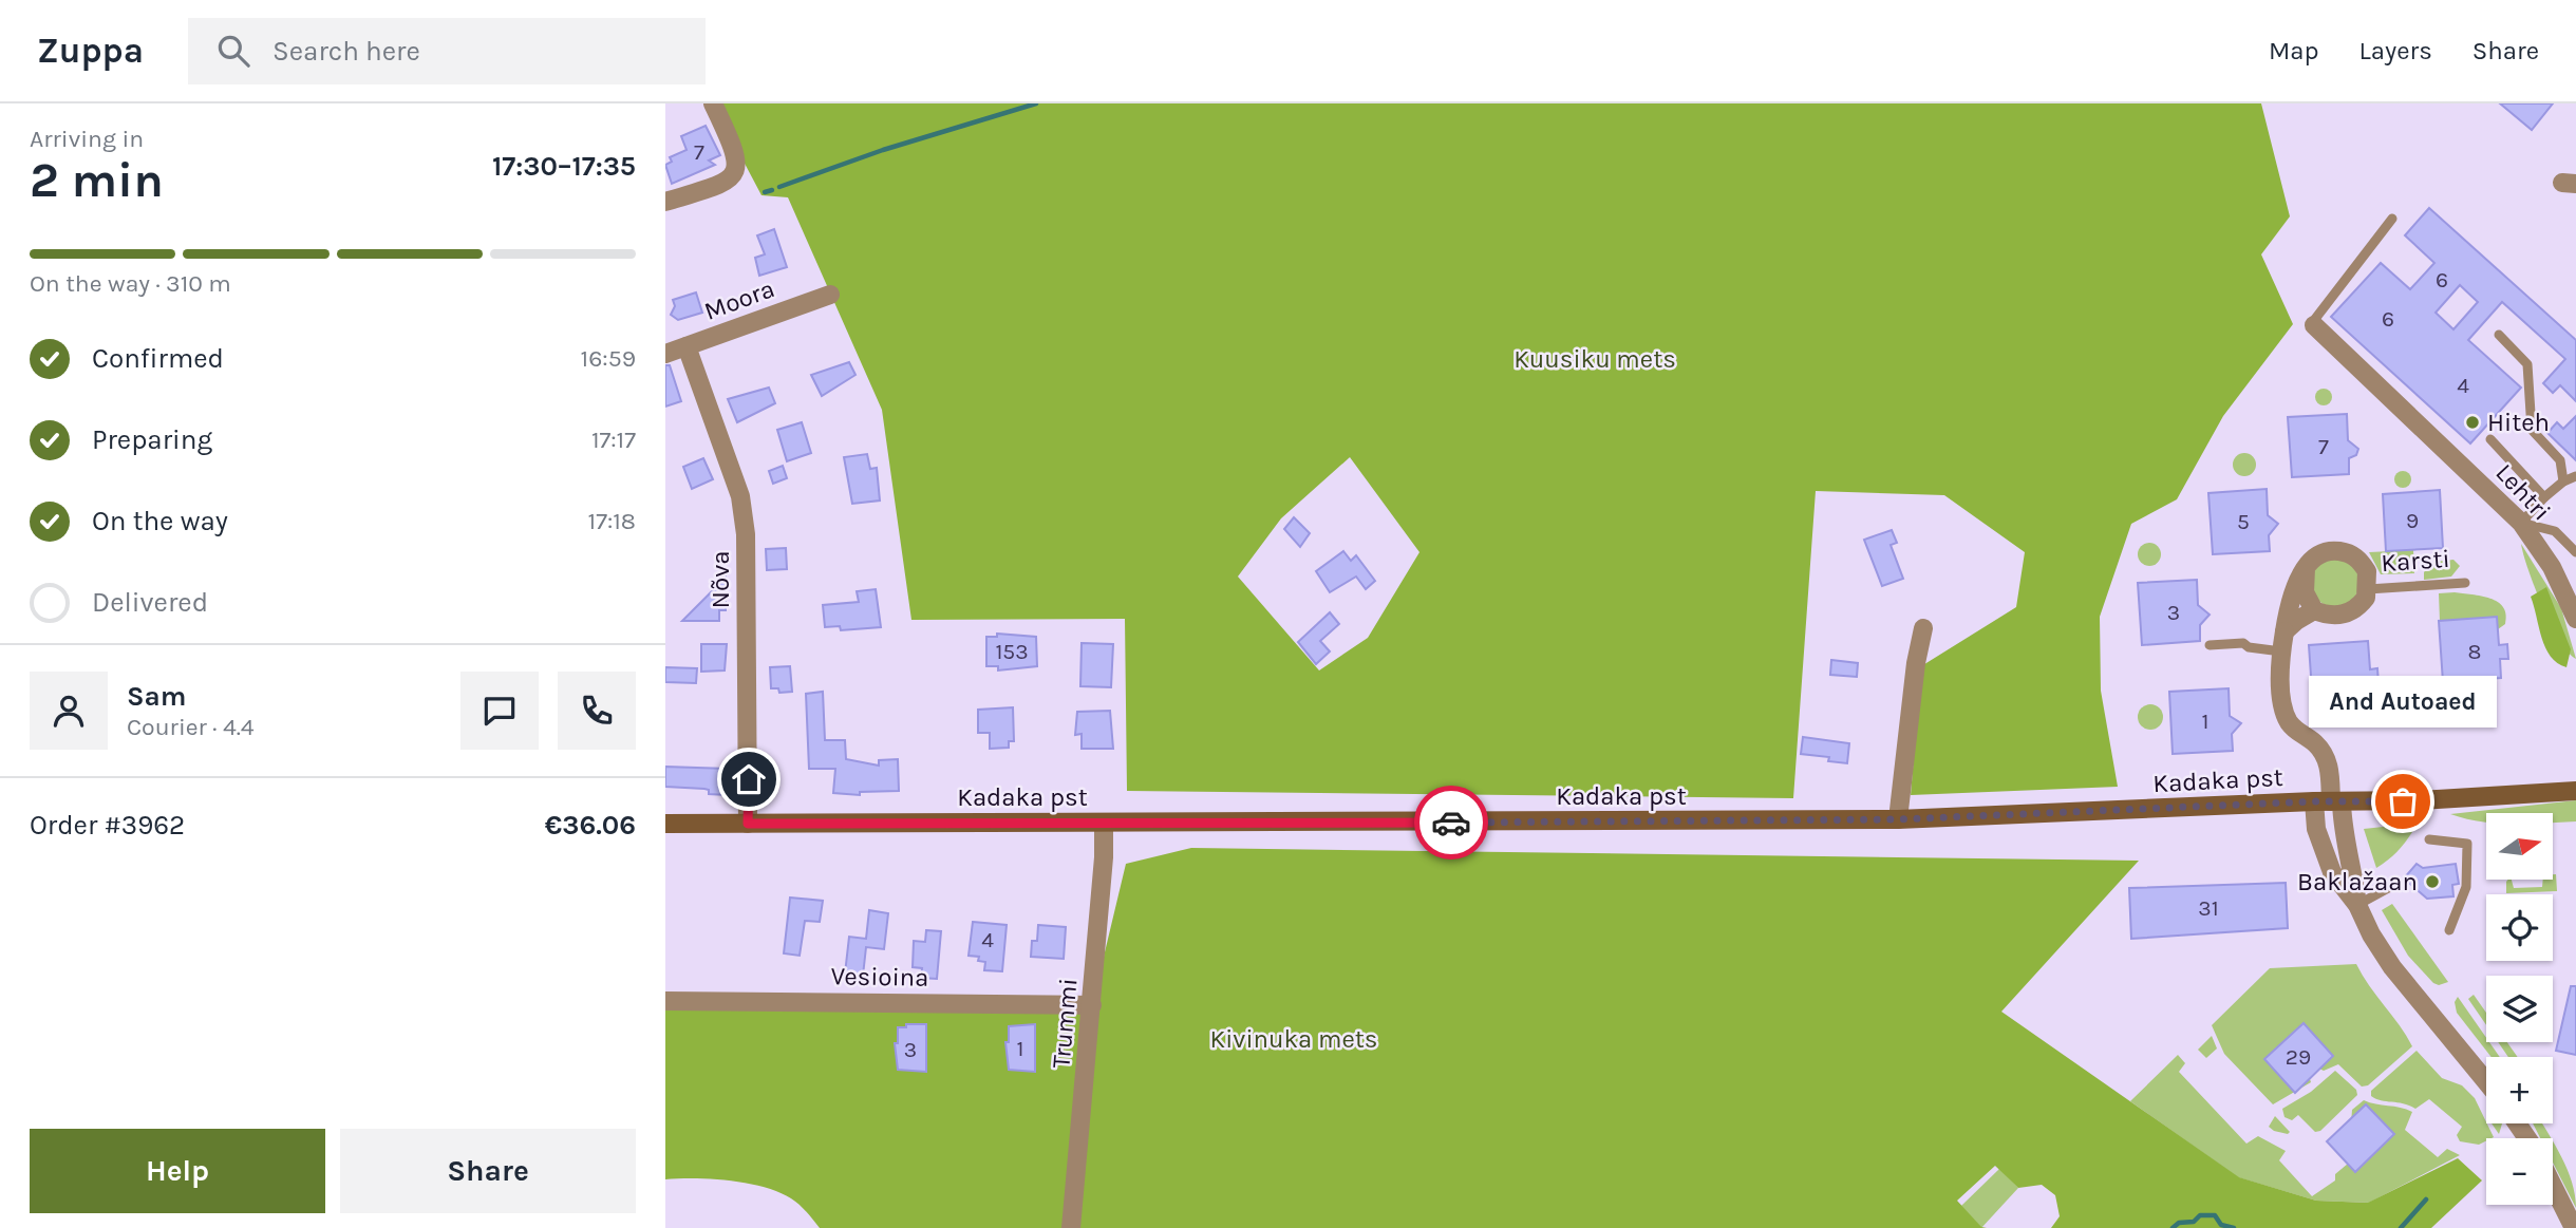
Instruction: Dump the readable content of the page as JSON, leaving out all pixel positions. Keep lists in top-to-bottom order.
{
  "streets": {
    "main road": ["Kadaka pst"],
    "street": [
      "Moora",
      "Lehtri",
      "Karsti",
      "Nõva",
      "Vesioina",
      "Trummi"
    ]
  },
  "crossings": [
    ["Moora", "Nõva"],
    ["Nõva", "Kadaka pst"],
    ["Kadaka pst", "Trummi"],
    ["Vesioina", "Trummi"]
  ],
  "parks": ["Kuusiku mets", "Kivinuka mets"],
  "places": ["Hiteh", "And Autoaed", "Baklažaan"],
  "house_numbers": [
    "7",
    "6",
    "6",
    "4",
    "7",
    "9",
    "5",
    "3",
    "153",
    "8",
    "1",
    "31",
    "4",
    "1",
    "3",
    "29"
  ],
  "north": "right",
  "page": {
    "header": "Zuppa",
    "search": "Search here",
    "nav": ["Map", "Layers", "Share"],
    "heading": ["2 min", "Arriving in", "17:30–17:35"],
    "panel": [
      "Sam",
      "Courier · 4.4",
      "Order #3962",
      "€36.06"
    ],
    "bar": "On the way · 310 m",
    "list": [
      ["Confirmed", "16:59"],
      ["Preparing", "17:17"],
      ["On the way", "17:18"],
      "Delivered"
    ],
    "bubble": "And Autoaed",
    "map_buttons": ["+", "−"],
    "buttons": ["Help", "Share"]
  }
}
